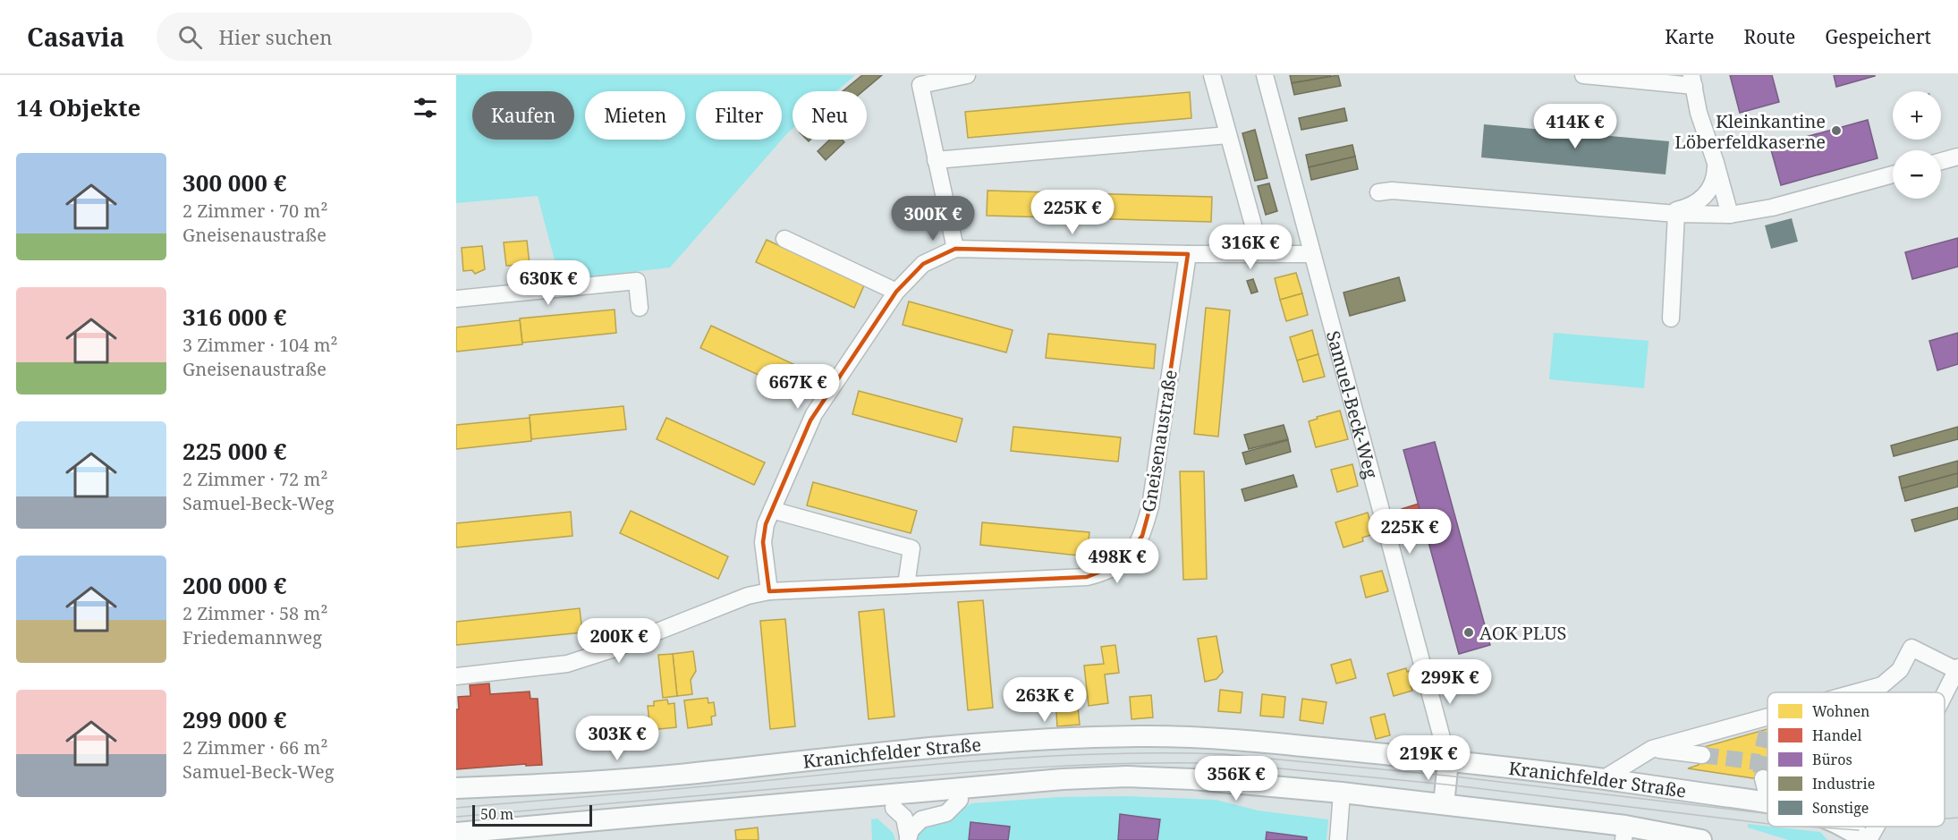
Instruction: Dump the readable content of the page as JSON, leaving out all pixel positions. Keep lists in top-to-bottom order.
{
  "streets": {
    "main road": ["Samuel-Beck-Weg", "Kranichfelder Straße"],
    "street": ["Gneisenaustraße"]
  },
  "crossings": [
    ["Samuel-Beck-Weg", "Kranichfelder Straße"]
  ],
  "places": ["Kleinkantine Löberfeldkaserne", "AOK PLUS"],
  "legend": [
    "Wohnen",
    "Handel",
    "Büros",
    "Industrie",
    "Sonstige"
  ],
  "scale_bar": "50 m",
  "page": {
    "header": "Casavia",
    "search": "Hier suchen",
    "nav": ["Karte", "Route", "Gespeichert"],
    "heading": "14 Objekte",
    "map_buttons": ["+", "−"],
    "chip": [
      "Kaufen",
      "Mieten",
      "Filter",
      "Neu"
    ],
    "price": [
      "414K €",
      "225K €",
      "300K €",
      "316K €",
      "630K €",
      "667K €",
      "225K €",
      "498K €",
      "200K €",
      "299K €",
      "263K €",
      "303K €",
      "219K €",
      "356K €"
    ],
    "list": [
      {
        "name": "300 000 €",
        "note": "2 Zimmer · 70 m² · Gneisenaustraße"
      },
      {
        "name": "316 000 €",
        "note": "3 Zimmer · 104 m² · Gneisenaustraße"
      },
      {
        "name": "225 000 €",
        "note": "2 Zimmer · 72 m² · Samuel-Beck-Weg"
      },
      {
        "name": "200 000 €",
        "note": "2 Zimmer · 58 m² · Friedemannweg"
      },
      {
        "name": "299 000 €",
        "note": "2 Zimmer · 66 m² · Samuel-Beck-Weg"
      }
    ],
    "scale": "50 m"
  }
}
